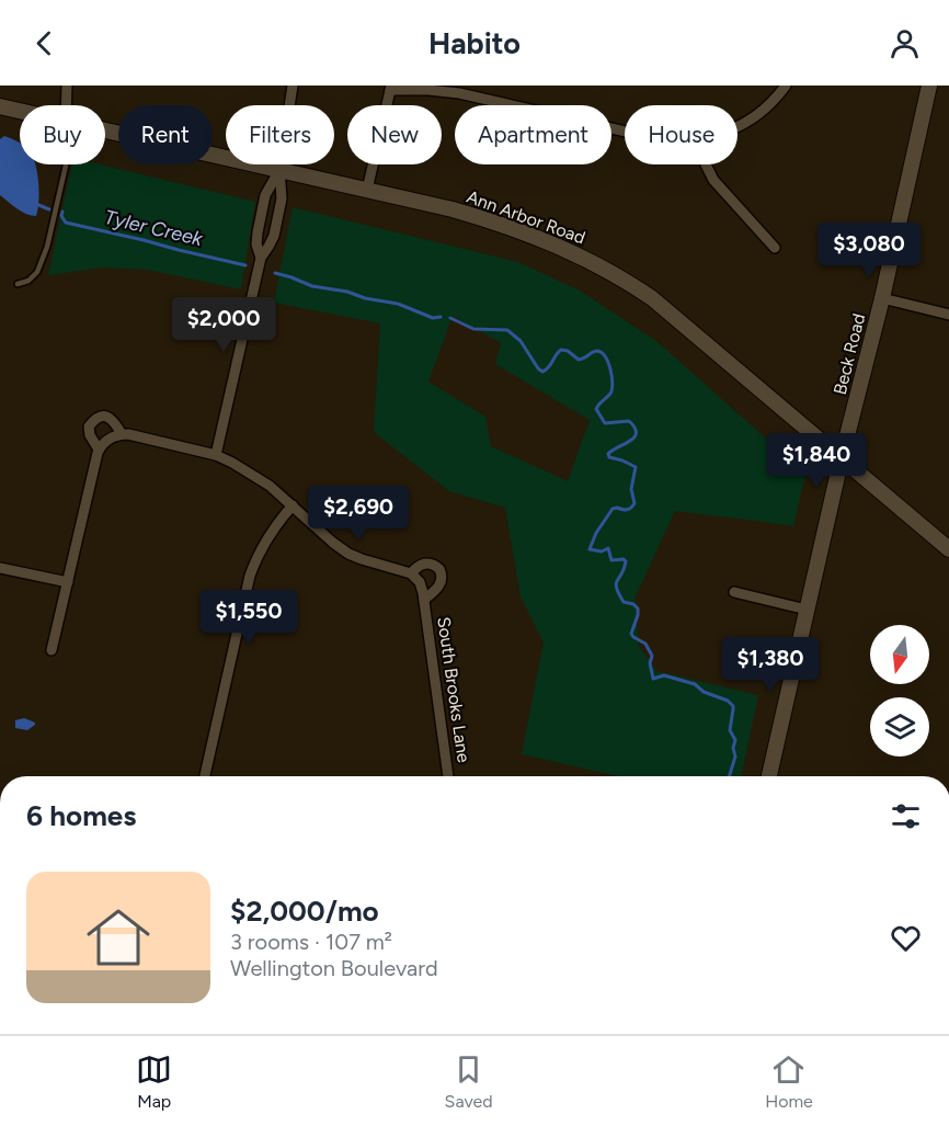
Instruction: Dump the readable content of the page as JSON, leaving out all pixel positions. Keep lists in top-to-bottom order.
{
  "streets": {
    "main road": ["Ann Arbor Road", "Beck Road"],
    "street": ["South Brooks Lane"]
  },
  "crossings": [
    ["Ann Arbor Road", "Beck Road"]
  ],
  "water": ["Tyler Creek"],
  "north": "bottom",
  "page": {
    "header": "Habito",
    "chip": [
      "Buy",
      "Rent",
      "Filters",
      "New",
      "Apartment",
      "House"
    ],
    "price": [
      "$3,080",
      "$2,000",
      "$1,840",
      "$2,690",
      "$1,550",
      "$1,380"
    ],
    "heading": "6 homes",
    "list": [
      {
        "name": "$2,000/mo",
        "note": "3 rooms · 107 m² · Wellington Boulevard"
      }
    ],
    "tabs": ["Map", "Saved", "Home"]
  }
}
